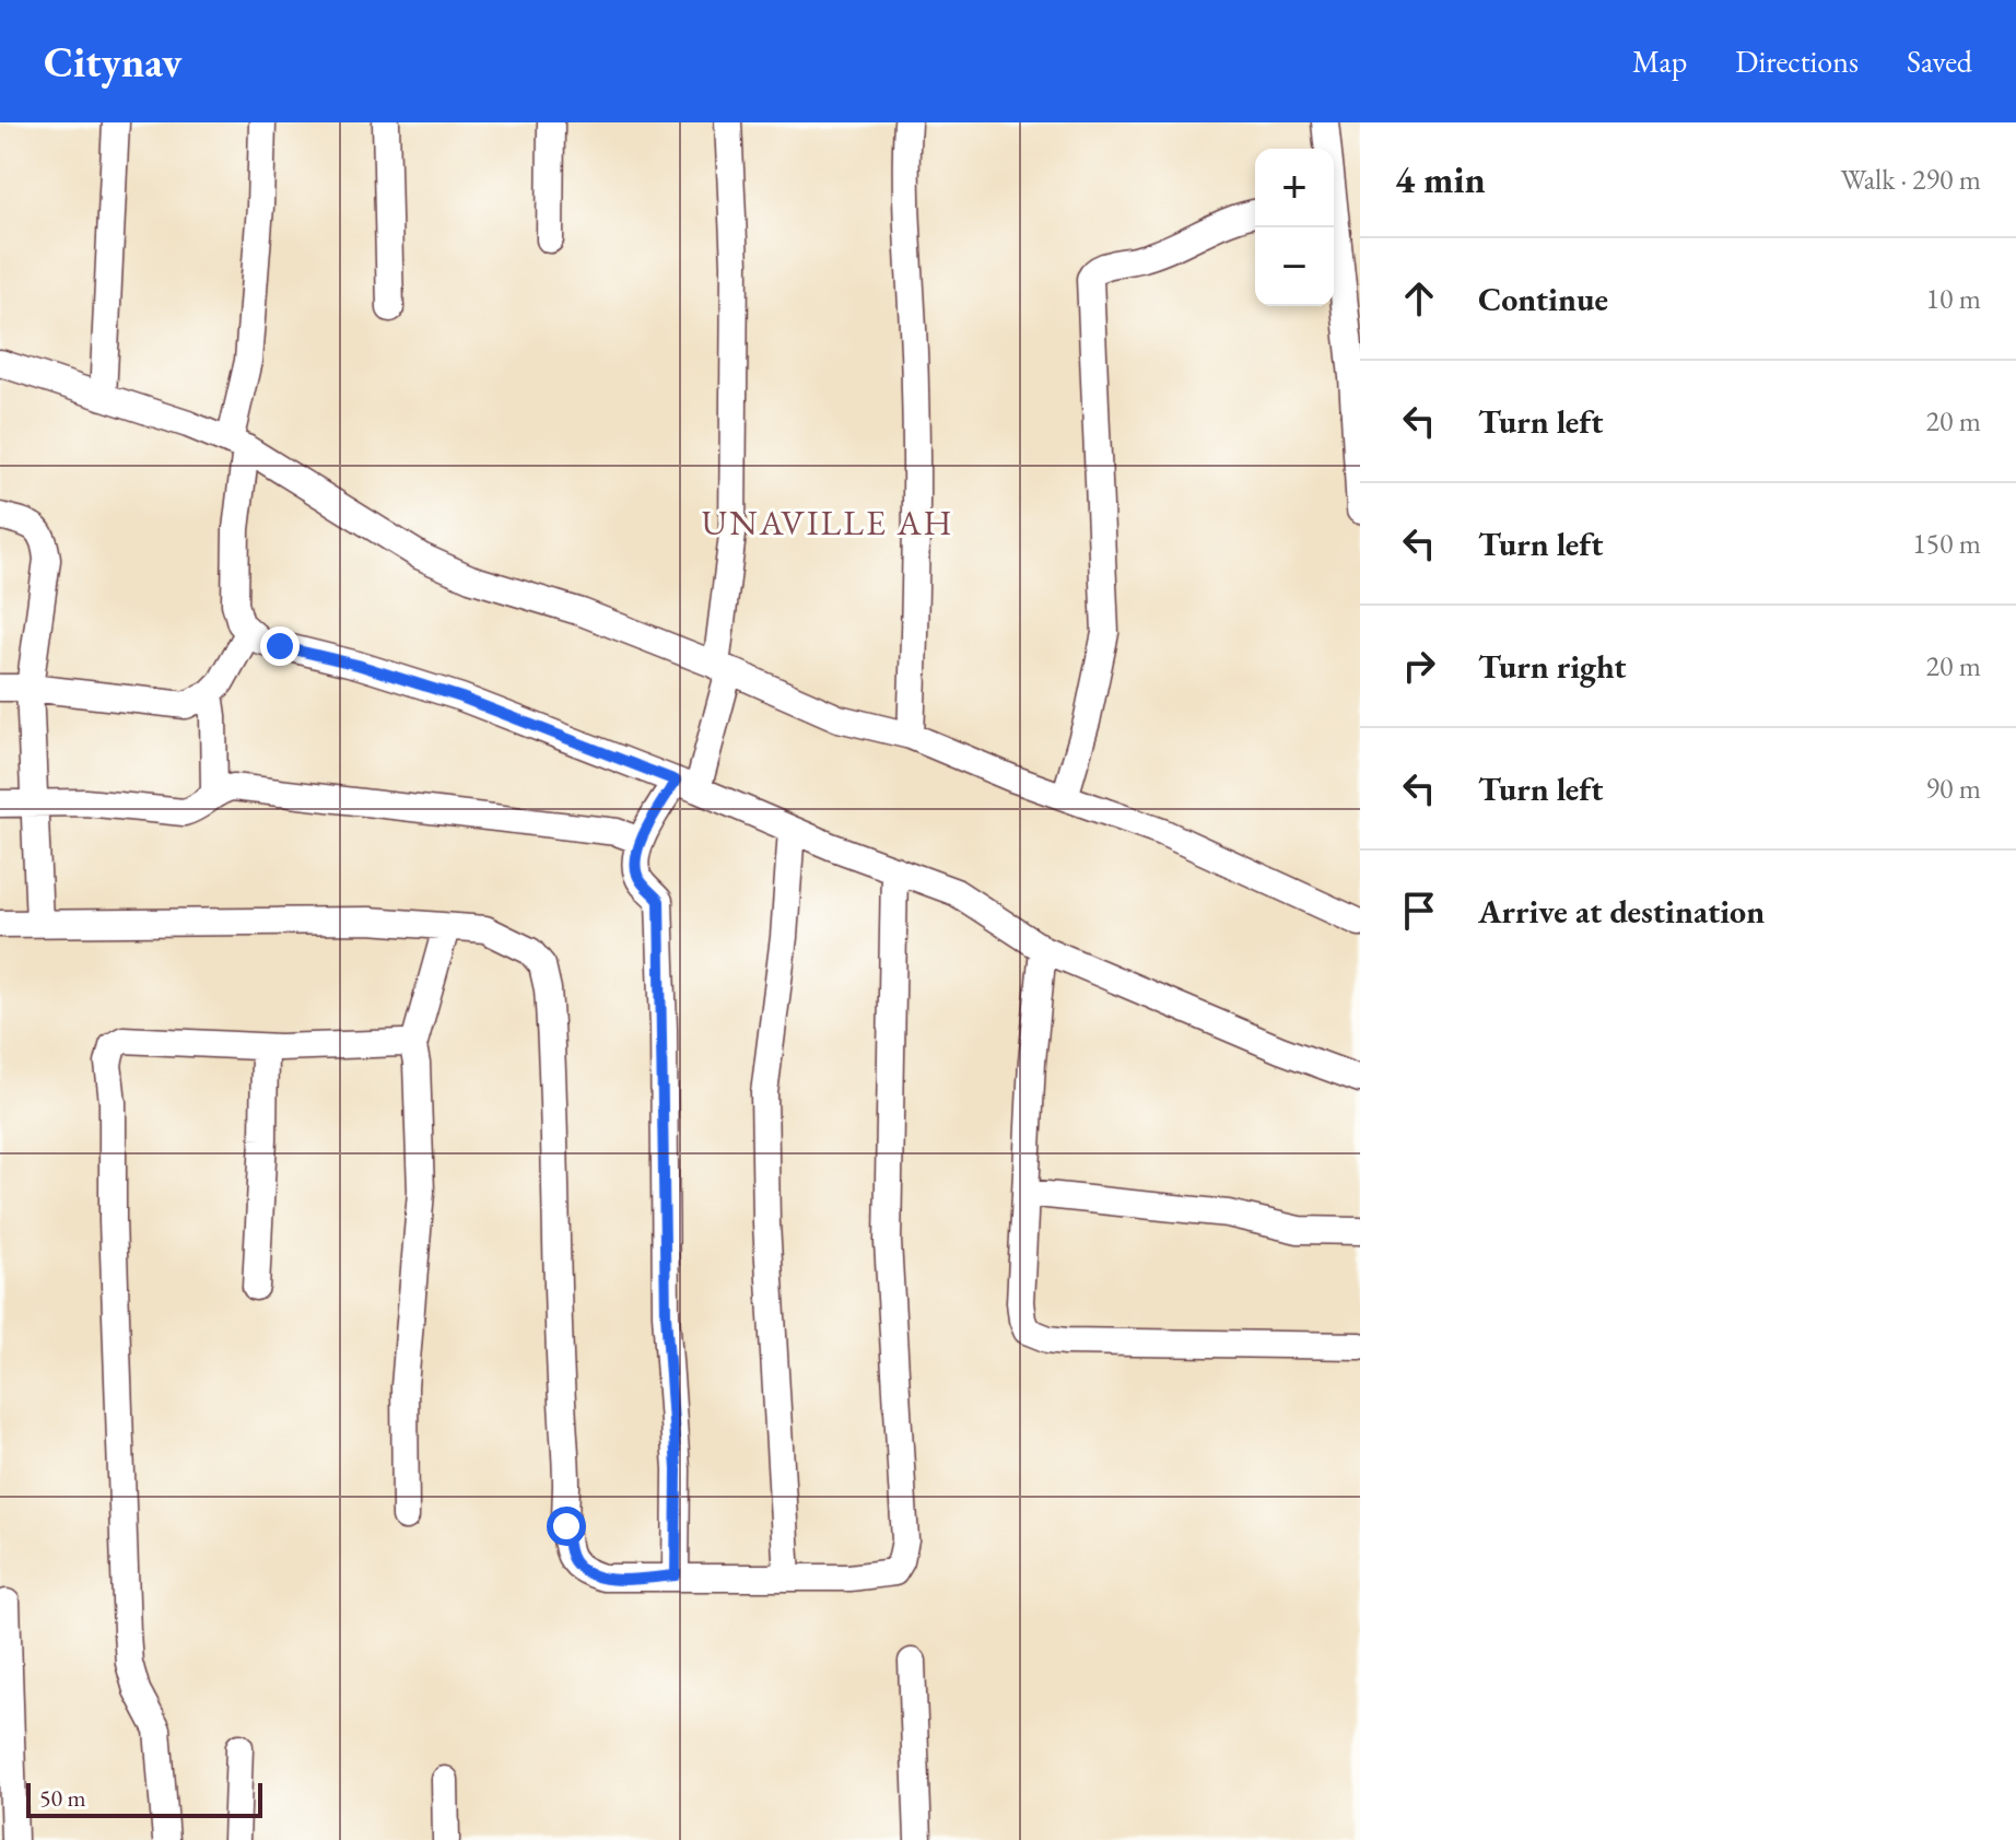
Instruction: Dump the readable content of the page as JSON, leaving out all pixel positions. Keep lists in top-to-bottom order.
{
  "districts": ["UNAVILLE AH"],
  "scale_bar": "50 m",
  "page": {
    "header": "Citynav",
    "nav": ["Map", "Directions", "Saved"],
    "heading": ["4 min", "Walk · 290 m"],
    "map_buttons": ["+", "−"],
    "list": [
      ["Continue", "10 m"],
      ["Turn left", "20 m"],
      ["Turn left", "150 m"],
      ["Turn right", "20 m"],
      ["Turn left", "90 m"],
      "Arrive at destination"
    ],
    "scale": "50 m"
  }
}
